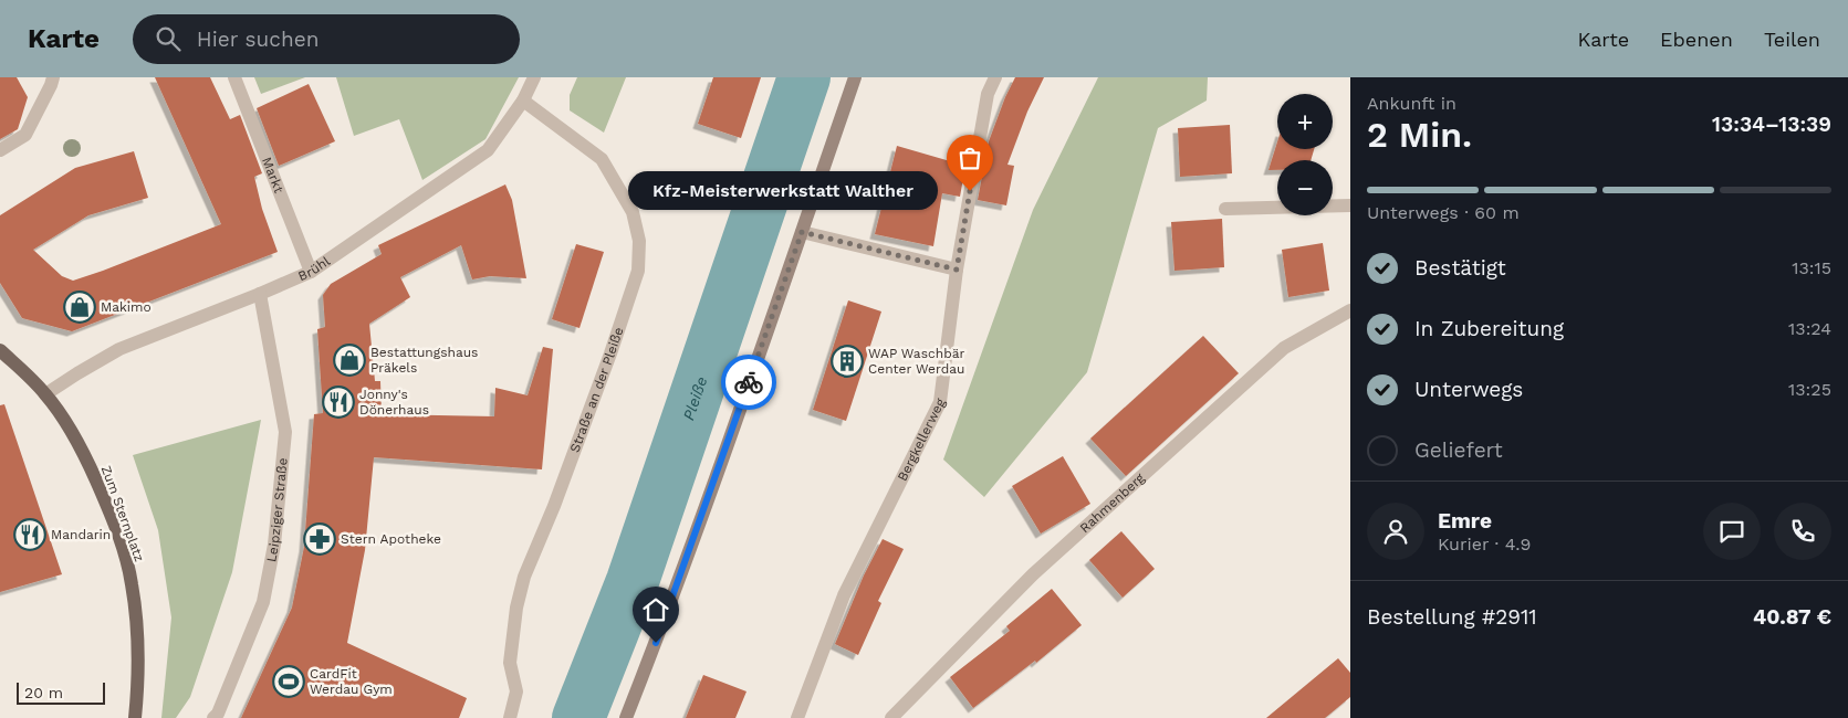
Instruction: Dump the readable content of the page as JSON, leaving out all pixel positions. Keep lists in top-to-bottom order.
{
  "streets": {
    "main road": ["Zum Sternplatz"],
    "street": [
      "Markt",
      "Brühl",
      "Straße an der Pleiße",
      "Bergkellerweg",
      "Rahmenberg",
      "Leipziger Straße"
    ]
  },
  "crossings": [
    ["Markt", "Brühl"],
    ["Brühl", "Straße an der Pleiße"],
    ["Brühl", "Leipziger Straße"],
    ["Brühl", "Zum Sternplatz"]
  ],
  "water": ["Pleiße"],
  "places": {
    "other": ["Kfz-Meisterwerkstatt Walther"],
    "shop": ["Makimo", "Bestattungshaus Präkels"],
    "building": ["WAP Waschbär Center Werdau"],
    "restaurant": ["Jonny's Dönerhaus", "Mandarin"],
    "pharmacy": ["Stern Apotheke"],
    "sports": ["CardFit Werdau Gym"]
  },
  "scale_bar": "20 m",
  "page": {
    "header": "Karte",
    "search": "Hier suchen",
    "nav": ["Karte", "Ebenen", "Teilen"],
    "heading": ["2 Min.", "Ankunft in", "13:34–13:39"],
    "panel": [
      "Emre",
      "Kurier · 4.9",
      "Bestellung #2911",
      "40.87 €"
    ],
    "map_buttons": ["+", "−"],
    "bubble": "Kfz-Meisterwerkstatt Walther",
    "bar": "Unterwegs · 60 m",
    "list": [
      ["Bestätigt", "13:15"],
      ["In Zubereitung", "13:24"],
      ["Unterwegs", "13:25"],
      "Geliefert"
    ],
    "scale": "20 m"
  }
}
